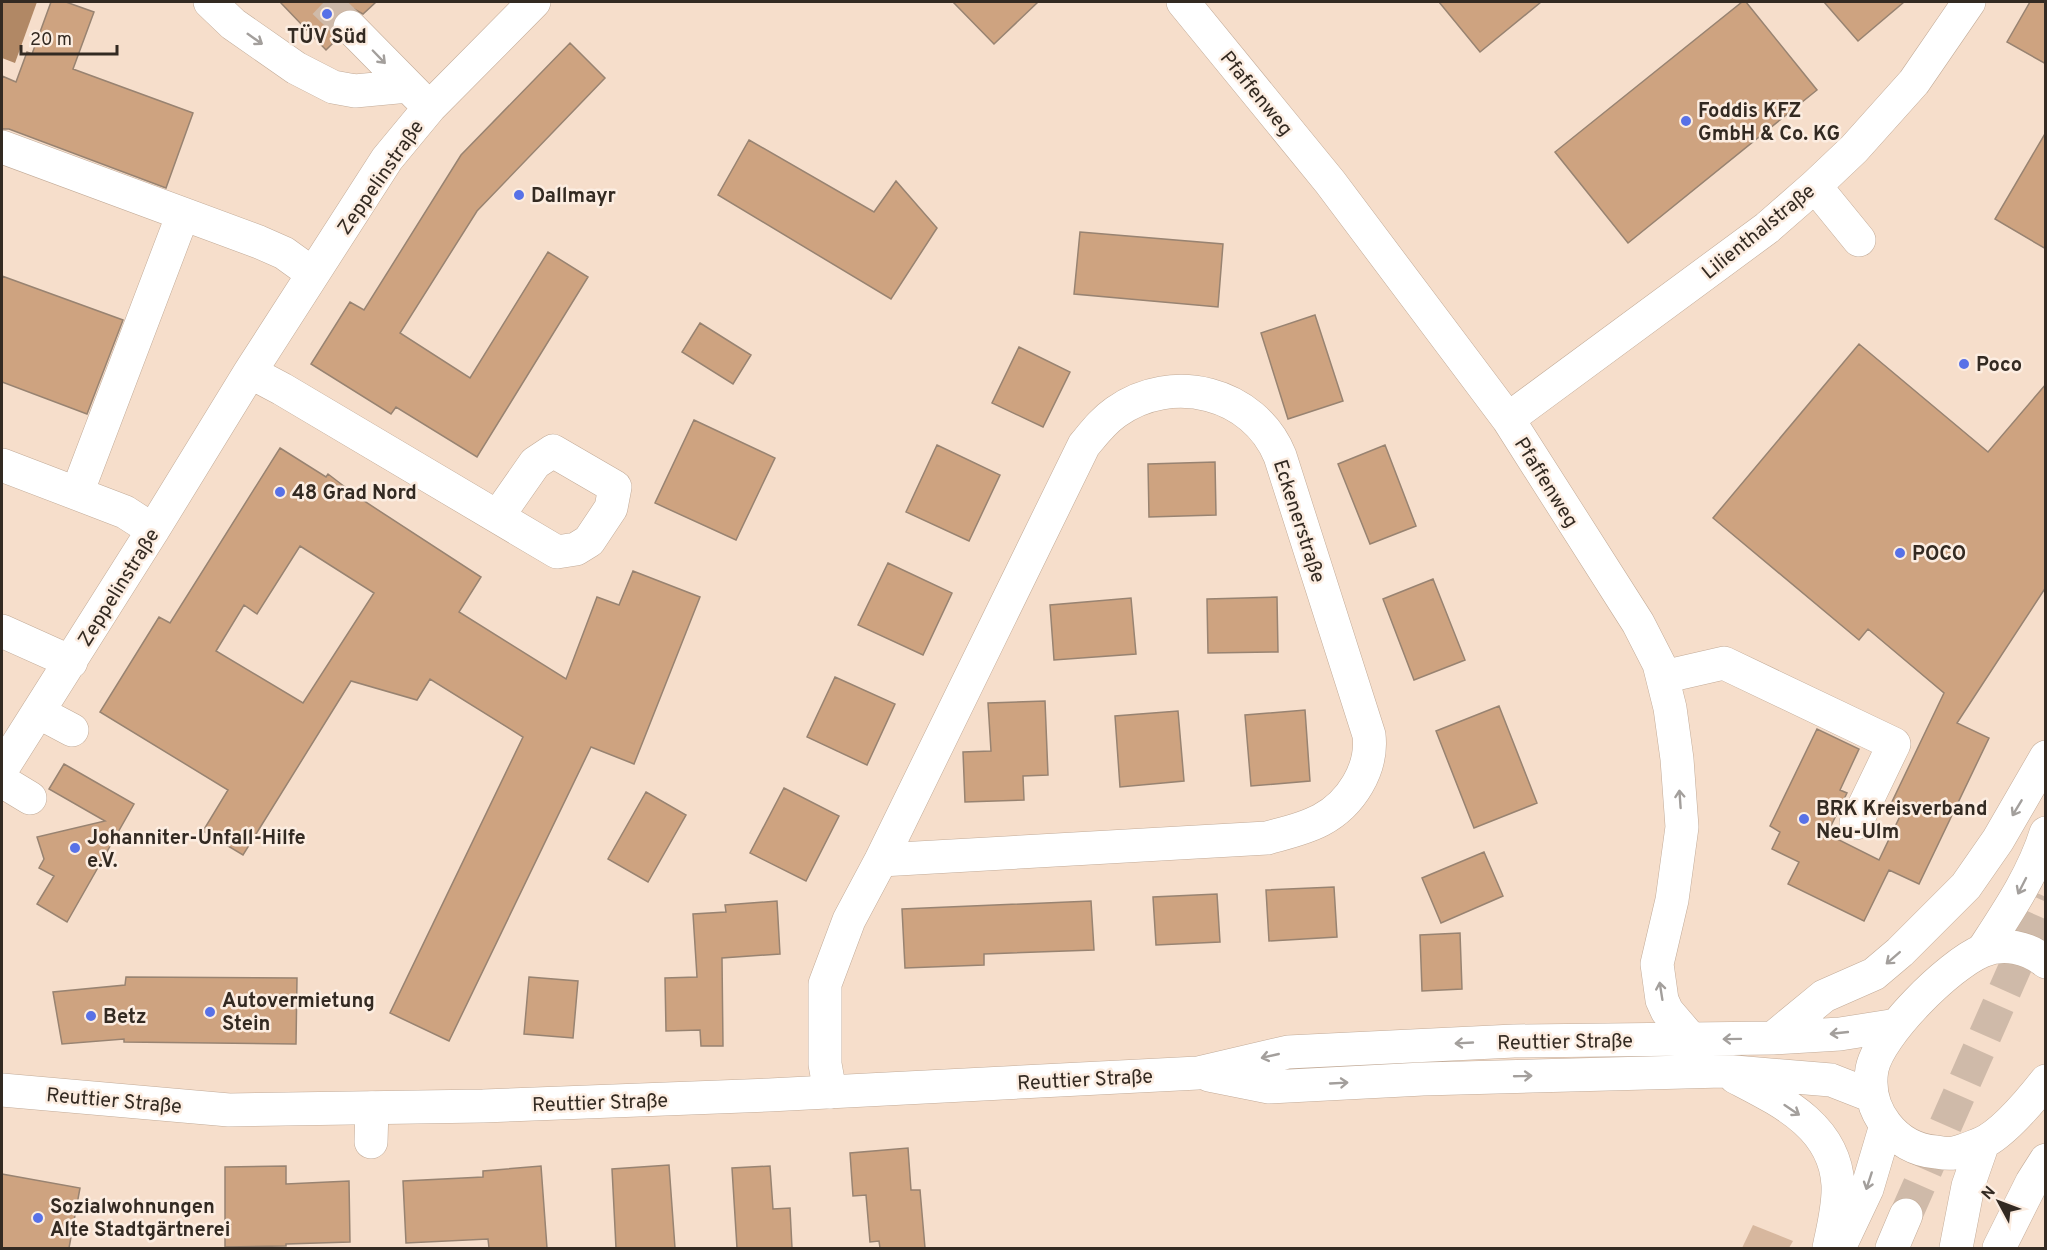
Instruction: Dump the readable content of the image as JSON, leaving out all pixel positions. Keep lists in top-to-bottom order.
{
  "streets": {
    "main road": [
      "Pfaffenweg",
      "Zeppelinstraße",
      "Lilienthalstraße",
      "Eckenerstraße",
      "Reuttier Straße"
    ]
  },
  "crossings": [
    ["Pfaffenweg", "Lilienthalstraße"],
    ["Pfaffenweg", "Reuttier Straße"],
    ["Eckenerstraße", "Reuttier Straße"]
  ],
  "places": [
    "TÜV Süd",
    "Foddis KFZ GmbH & Co. KG",
    "Dallmayr",
    "Poco",
    "48 Grad Nord",
    "POCO",
    "BRK Kreisverband Neu-Ulm",
    "Johanniter-Unfall-Hilfe e.V.",
    "Autovermietung Stein",
    "Betz",
    "Sozialwohnungen Alte Stadtgärtnerei"
  ],
  "scale_bar": "20 m",
  "north": "top left"
}
